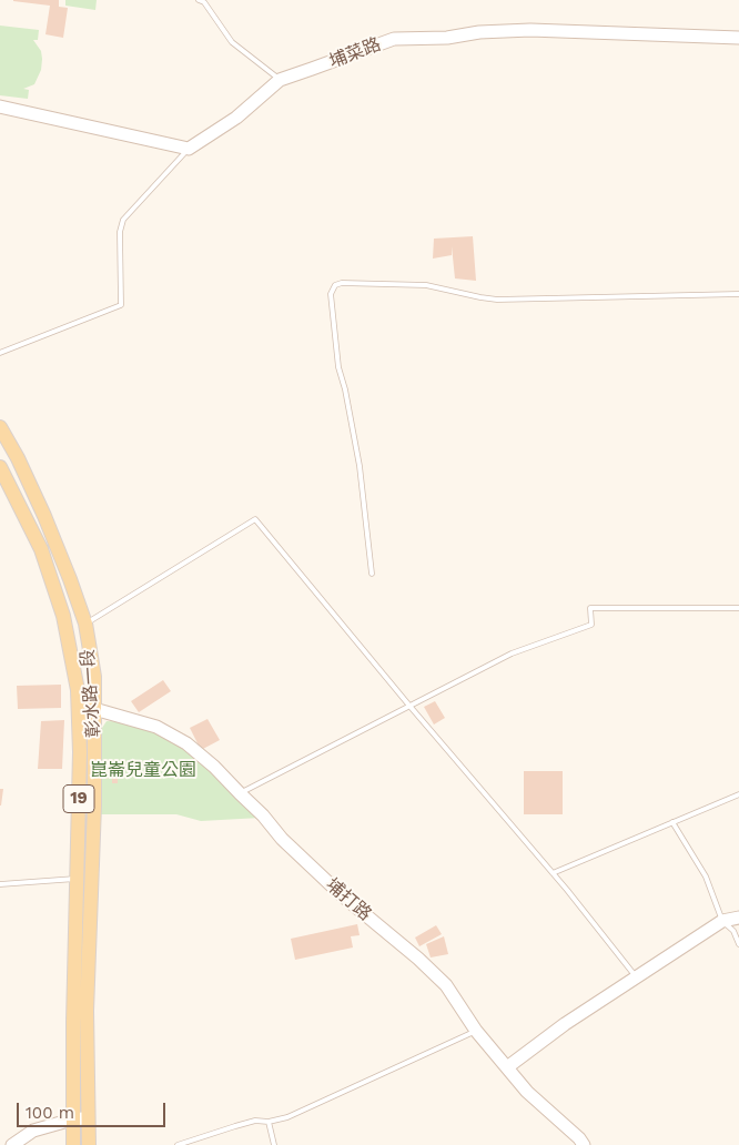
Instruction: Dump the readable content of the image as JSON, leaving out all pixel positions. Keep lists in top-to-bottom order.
{
  "streets": {
    "main road": ["彰水路一段", "19"],
    "street": ["埔菜路", "埔打路"]
  },
  "crossings": [
    ["彰水路一段", "埔打路"]
  ],
  "parks": ["崑崙兒童公園"],
  "scale_bar": "100 m"
}
